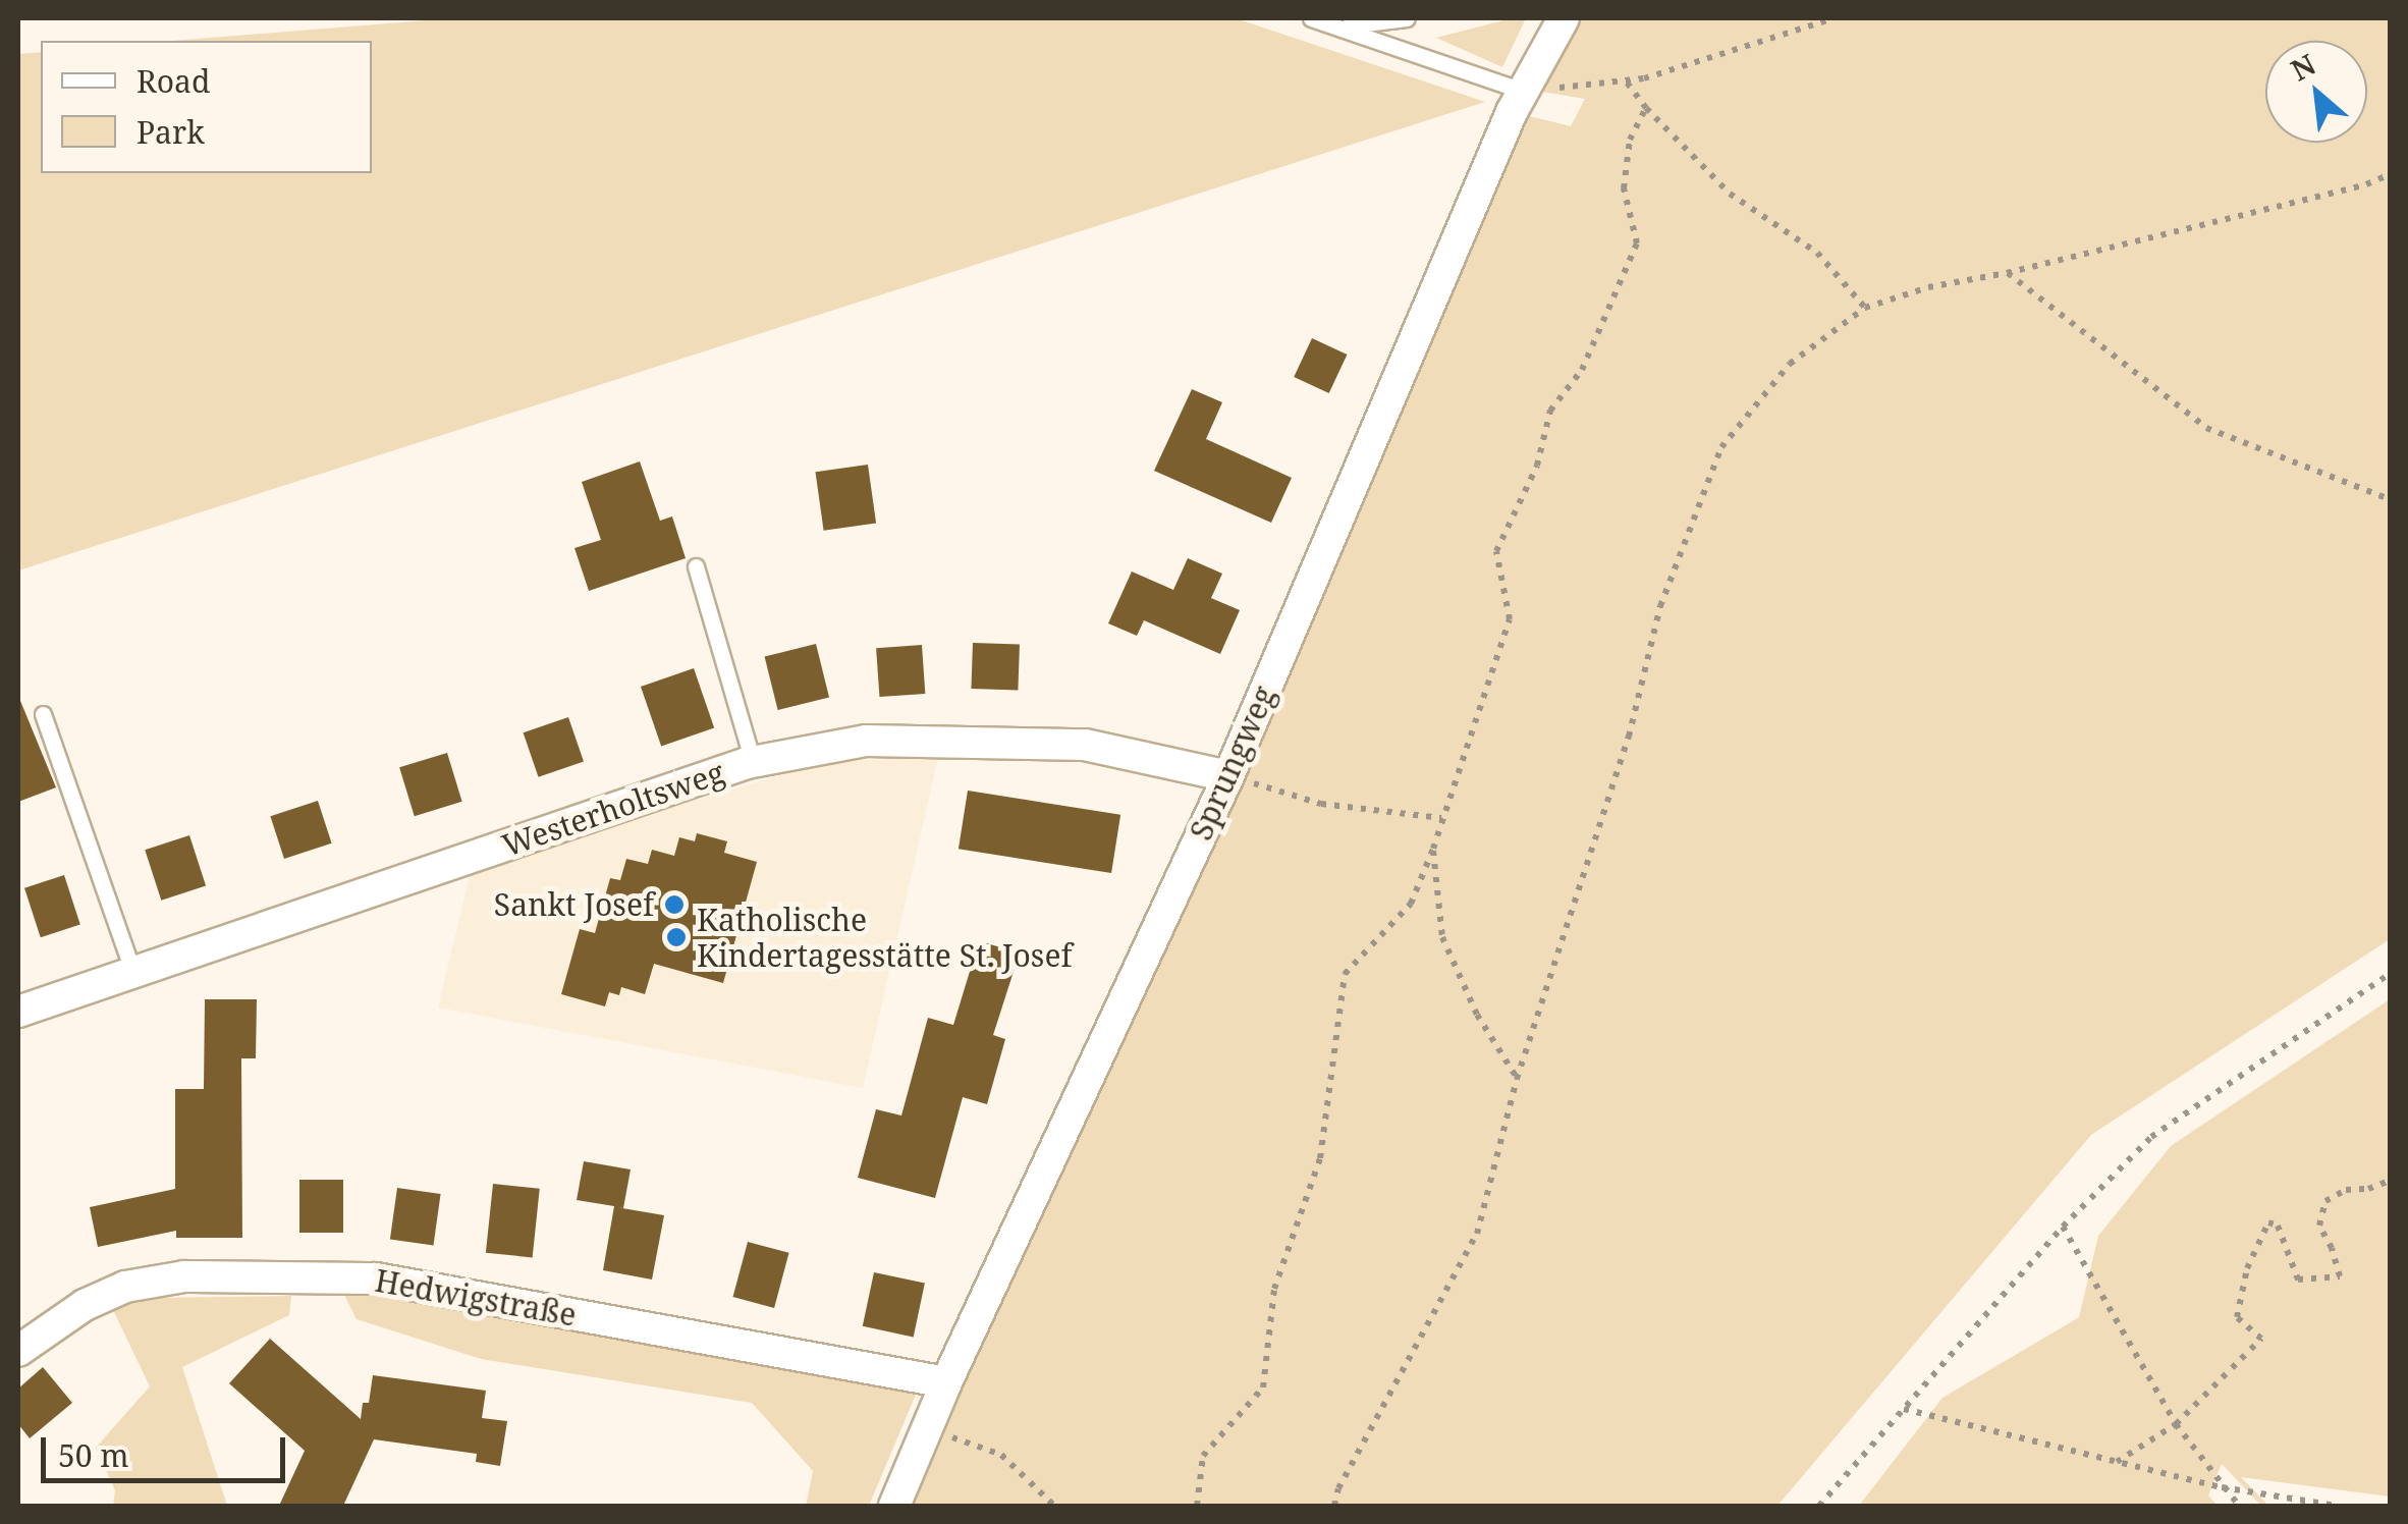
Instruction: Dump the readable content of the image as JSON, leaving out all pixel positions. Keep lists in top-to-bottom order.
{
  "streets": {
    "street": ["Sprungweg", "Westerholtsweg", "Hedwigstraße"]
  },
  "crossings": [
    ["Sprungweg", "Westerholtsweg"],
    ["Sprungweg", "Hedwigstraße"]
  ],
  "places": ["Sankt Josef", "Katholische Kindertagesstätte St. Josef"],
  "legend": ["Road", "Park"],
  "scale_bar": "50 m",
  "north": "top left"
}
